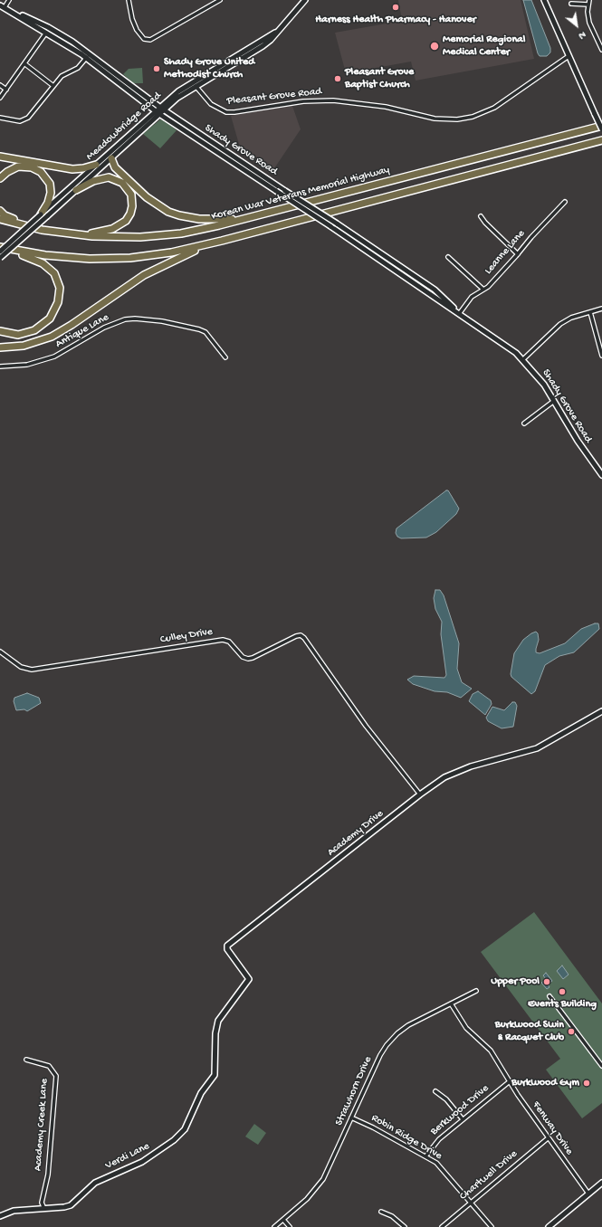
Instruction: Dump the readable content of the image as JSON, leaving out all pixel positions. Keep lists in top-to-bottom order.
{
  "streets": {
    "highway": ["Korean War Veterans Memorial Highway"],
    "main road": [
      "Meadowbridge Road",
      "Shady Grove Road",
      "Academy Drive",
      "Verdi Lane"
    ],
    "street": [
      "Pleasant Grove Road",
      "Leanne Lane",
      "Antique Lane",
      "Culley Drive",
      "Strawhorn Drive",
      "Berkwood Drive",
      "Academy Creek Lane",
      "Fenway Drive",
      "Robin Ridge Drive",
      "Chartwell Drive"
    ]
  },
  "crossings": [
    ["Pleasant Grove Road", "Meadowbridge Road"],
    ["Meadowbridge Road", "Shady Grove Road"],
    ["Shady Grove Road", "Leanne Lane"],
    ["Culley Drive", "Academy Drive"],
    ["Academy Drive", "Verdi Lane"],
    ["Strawhorn Drive", "Fenway Drive"],
    ["Strawhorn Drive", "Robin Ridge Drive"],
    ["Berkwood Drive", "Fenway Drive"],
    ["Berkwood Drive", "Robin Ridge Drive"],
    ["Academy Creek Lane", "Verdi Lane"],
    ["Fenway Drive", "Chartwell Drive"],
    ["Robin Ridge Drive", "Chartwell Drive"]
  ],
  "places": [
    "Harness Health Pharmacy - Hanover",
    "Memorial Regional Medical Center",
    "Shady Grove United Methodist Church",
    "Pleasant Grove Baptist Church",
    "Upper Pool",
    "Events Building",
    "Burkwood Swin & Racquet Club",
    "Burkwood Gym"
  ],
  "north": "bottom right"
}
